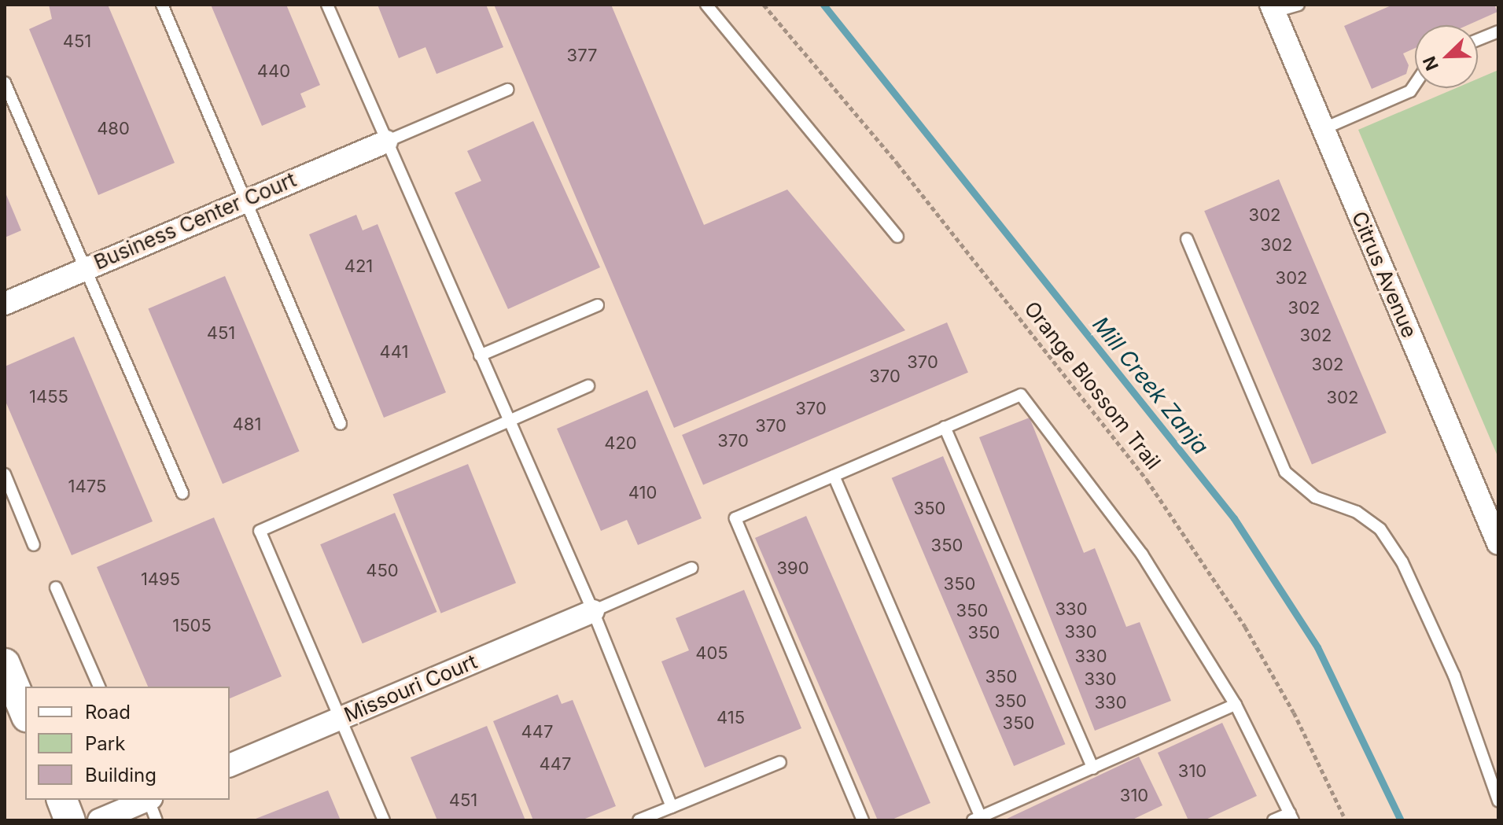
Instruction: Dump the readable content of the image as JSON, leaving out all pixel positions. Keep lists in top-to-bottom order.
{
  "streets": {
    "street": ["Business Center Court", "Citrus Avenue", "Missouri Court"],
    "path": ["Orange Blossom Trail"]
  },
  "water": ["Mill Creek Zanja"],
  "house_numbers": [
    "451",
    "377",
    "440",
    "480",
    "302",
    "302",
    "421",
    "302",
    "302",
    "451",
    "302",
    "441",
    "370",
    "302",
    "370",
    "1455",
    "302",
    "370",
    "481",
    "370",
    "370",
    "420",
    "1475",
    "410",
    "350",
    "350",
    "390",
    "450",
    "1495",
    "350",
    "330",
    "350",
    "1505",
    "330",
    "350",
    "405",
    "330",
    "350",
    "330",
    "350",
    "330",
    "415",
    "350",
    "447",
    "447",
    "310",
    "310",
    "451"
  ],
  "legend": ["Road", "Park", "Building"],
  "north": "bottom left"
}
